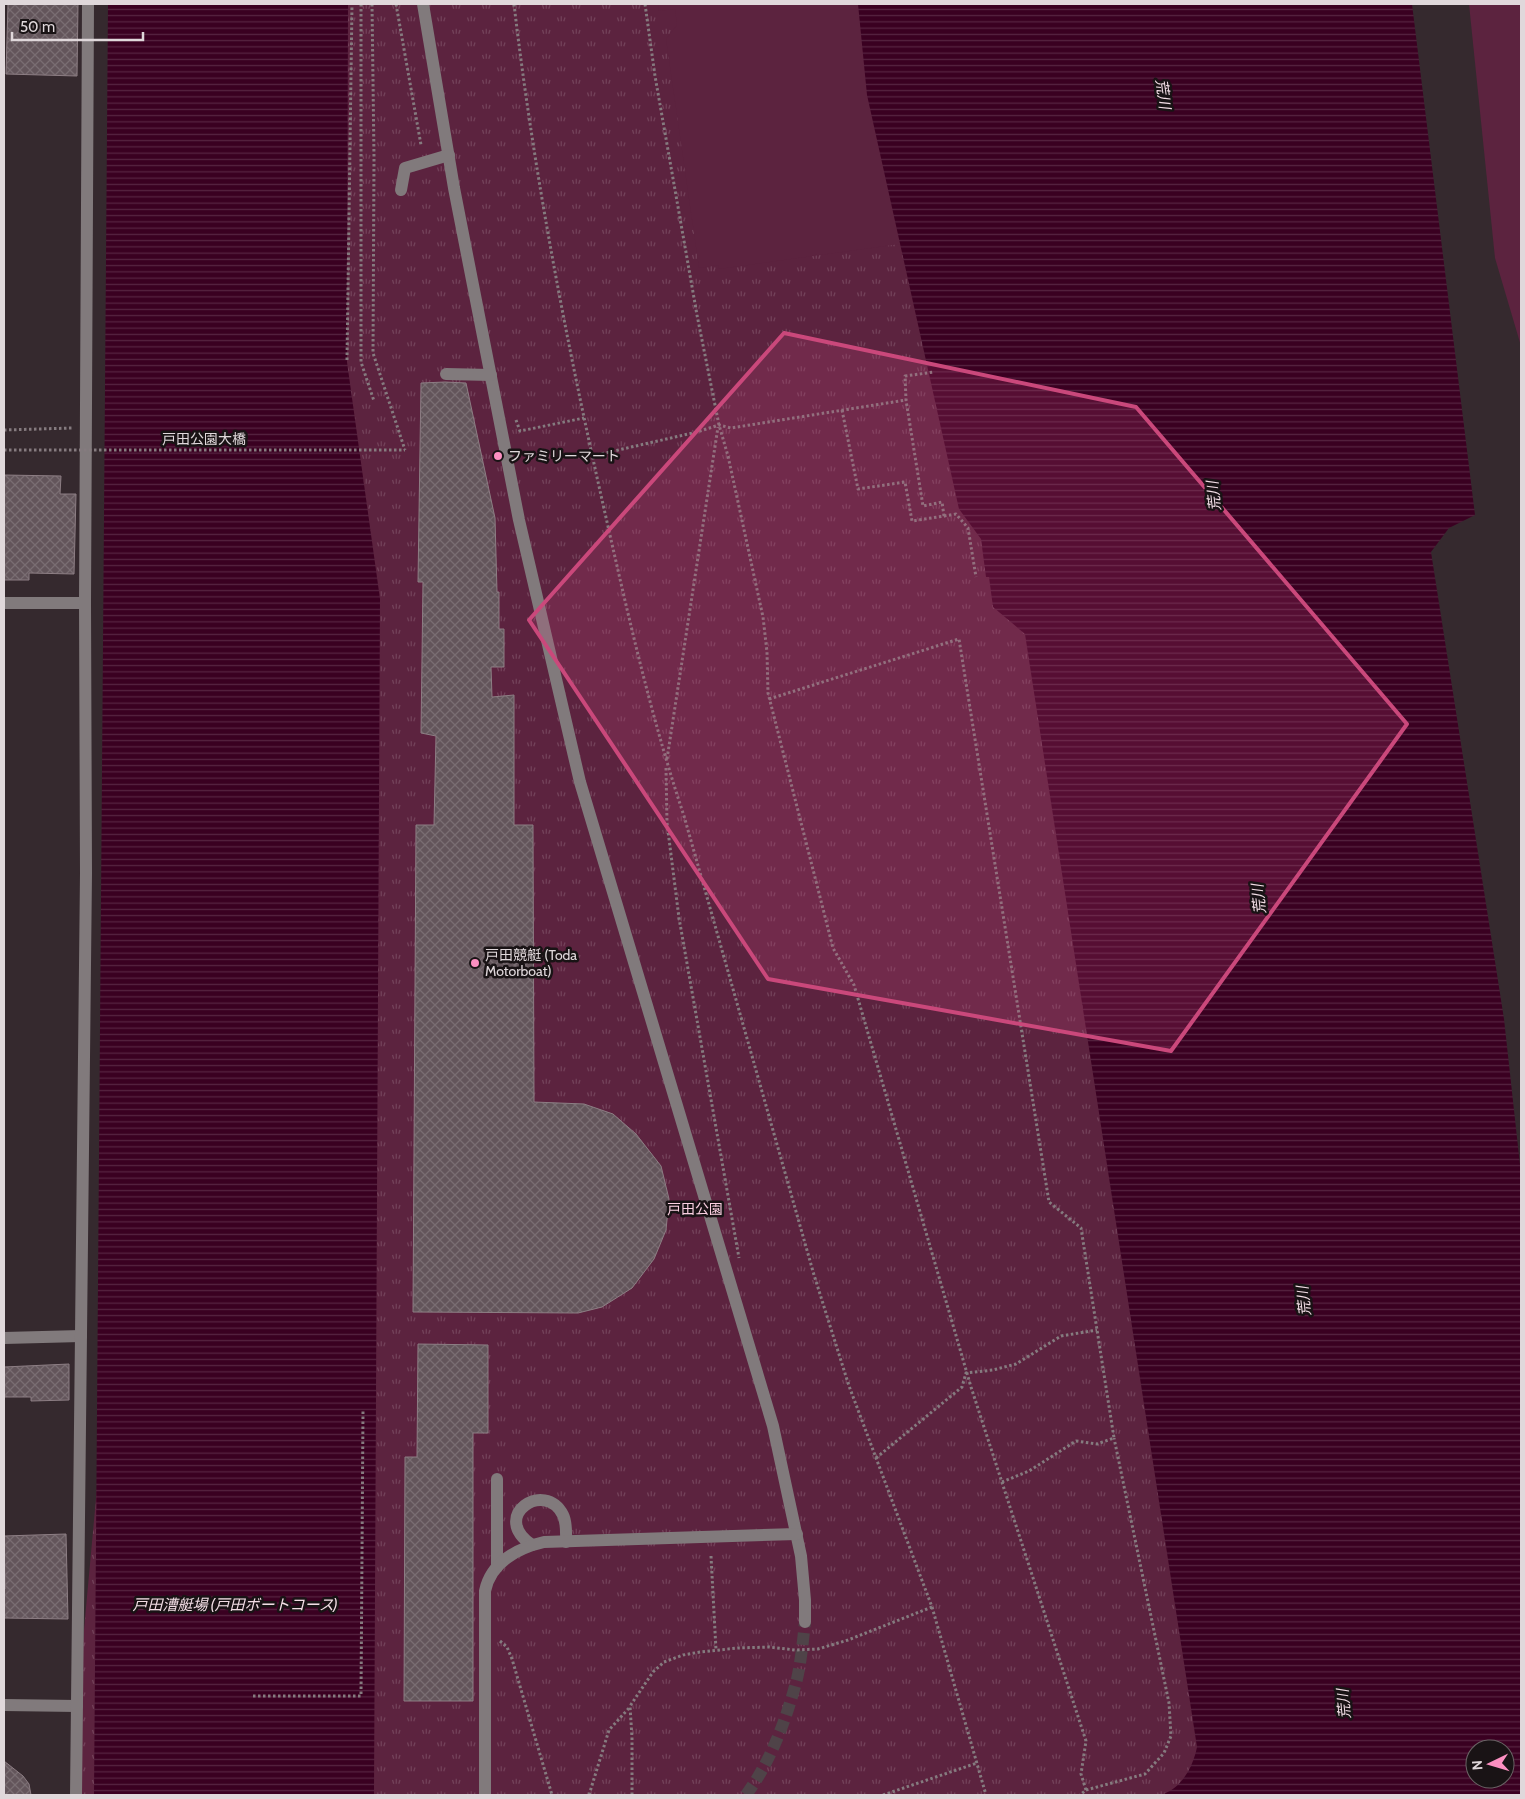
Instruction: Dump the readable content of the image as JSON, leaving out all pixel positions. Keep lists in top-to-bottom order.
{
  "streets": {
    "path": ["戸田公園大橋"]
  },
  "water": ["荒川", "戸田漕艇場 (戸田ボートコース)"],
  "parks": ["戸田公園"],
  "places": ["ファミリーマート", "戸田競艇 (Toda Motorboat)"],
  "scale_bar": "50 m",
  "north": "left"
}
